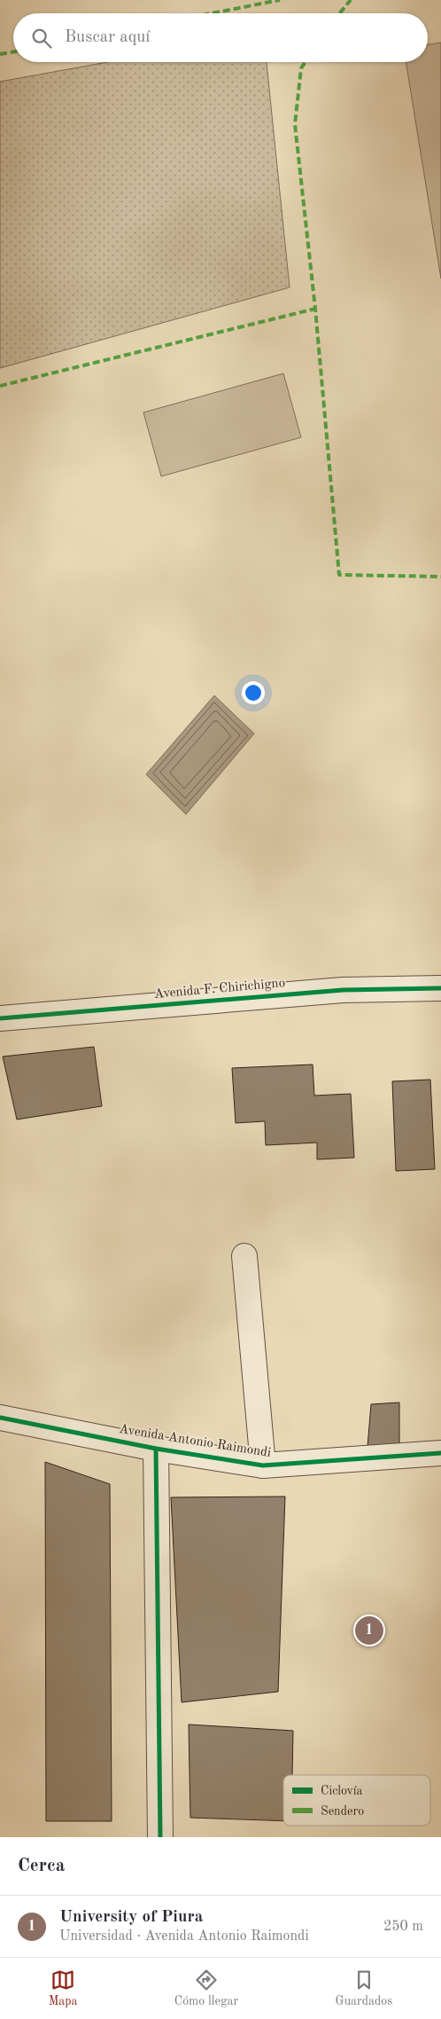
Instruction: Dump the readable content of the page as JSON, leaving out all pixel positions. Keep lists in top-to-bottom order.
{
  "streets": {
    "street": ["Avenida F. Chirichigno", "Avenida Antonio Raimondi"]
  },
  "legend": ["Ciclovía", "Sendero"],
  "page": {
    "search": "Buscar aquí",
    "pins": "1",
    "heading": "Cerca",
    "list": [
      {
        "mark": "1",
        "name": "University of Piura",
        "note": "Universidad · Avenida Antonio Raimondi",
        "value": "250 m"
      }
    ],
    "nav": ["Mapa", "Cómo llegar", "Guardados"]
  }
}
